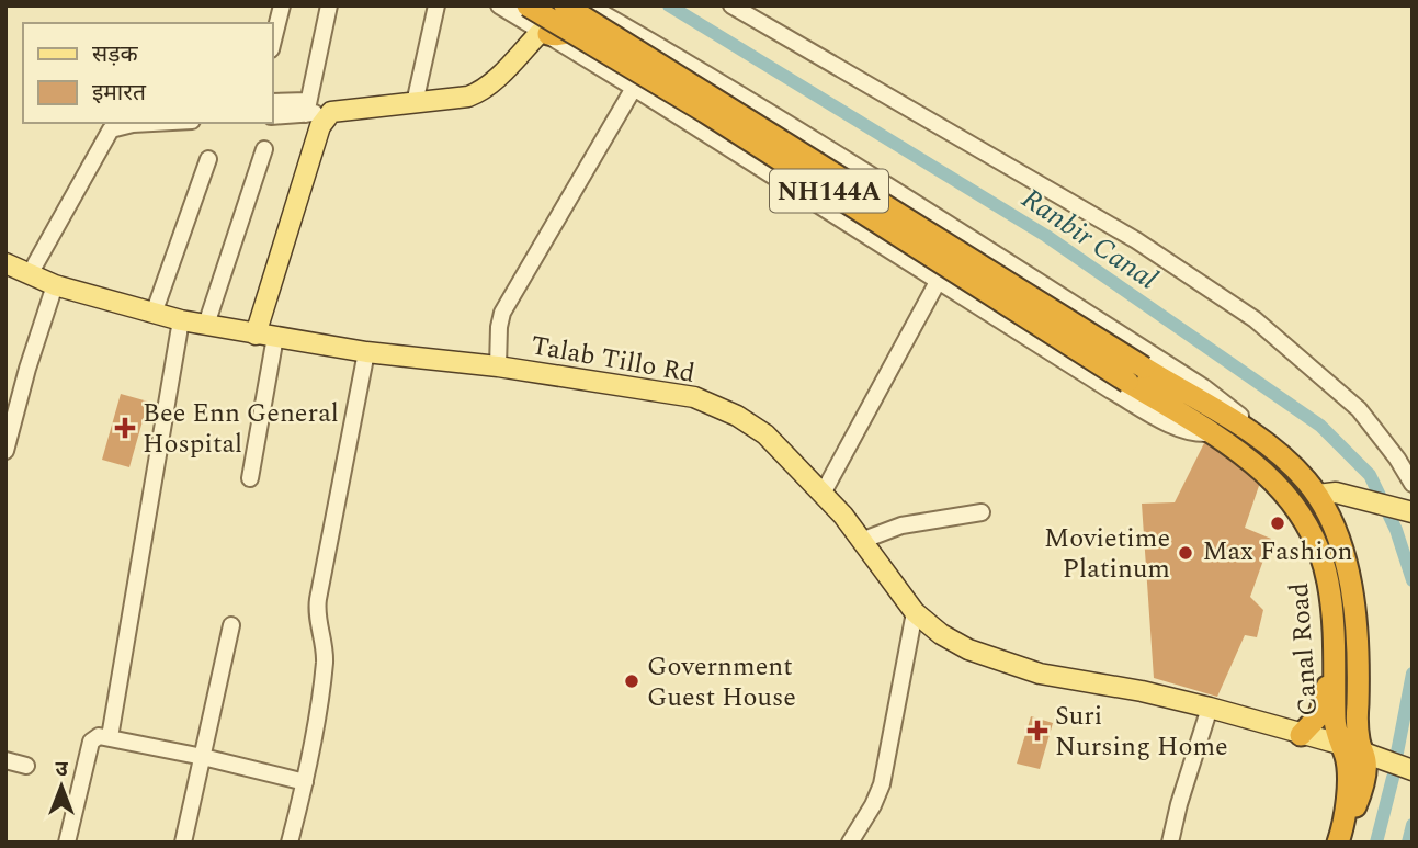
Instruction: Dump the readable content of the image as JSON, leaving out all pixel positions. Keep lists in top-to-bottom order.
{
  "streets": {
    "highway": ["NH144A", "Canal Road"],
    "main road": ["Talab Tillo Rd"]
  },
  "crossings": [
    ["NH144A", "Talab Tillo Rd"],
    ["NH144A", "Canal Road"],
    ["Talab Tillo Rd", "Canal Road"]
  ],
  "water": ["Ranbir Canal"],
  "places": {
    "health": ["Bee Enn General Hospital", "Suri Nursing Home"],
    "other": ["Max Fashion", "Movietime Platinum", "Government Guest House"]
  },
  "legend": ["सड़क", "इमारत"],
  "north": "top"
}
